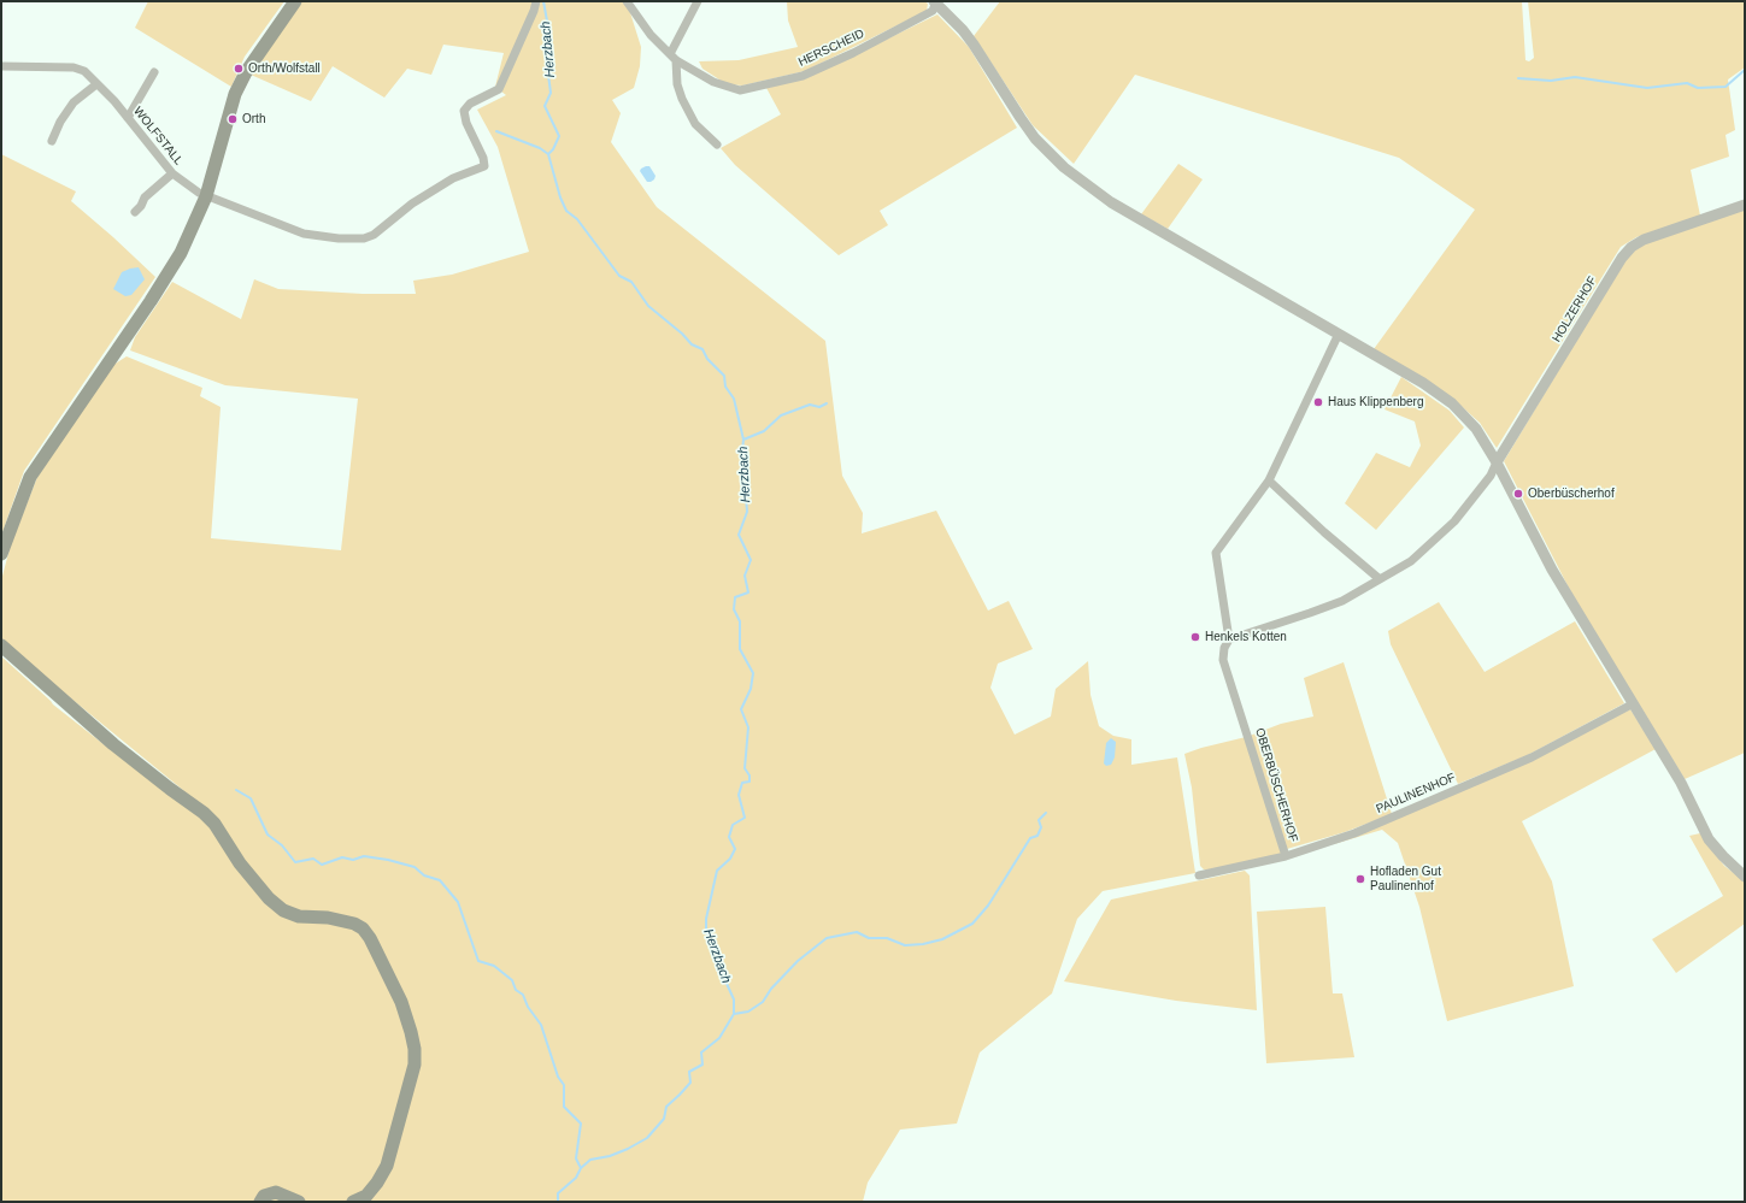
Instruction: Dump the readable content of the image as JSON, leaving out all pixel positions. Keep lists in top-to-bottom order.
{
  "streets": {
    "street": [
      "HERSCHEID",
      "WOLFSTALL",
      "HOLZERHOF",
      "OBERBÜSCHERHOF",
      "PAULINENHOF"
    ]
  },
  "crossings": [
    ["OBERBÜSCHERHOF", "PAULINENHOF"]
  ],
  "water": ["Herzbach"],
  "places": [
    "Orth/Wolfstall",
    "Orth",
    "Haus Klippenberg",
    "Oberbüscherhof",
    "Henkels Kotten",
    "Hofladen Gut Paulinenhof"
  ]
}
